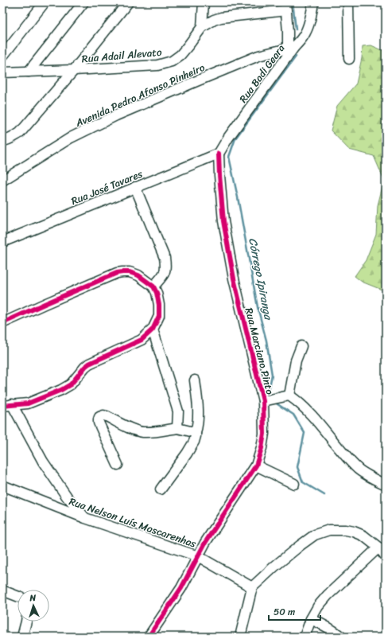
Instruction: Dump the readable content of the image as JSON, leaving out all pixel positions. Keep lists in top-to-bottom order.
{
  "streets": {
    "street": [
      "Rua Adail Alevato",
      "Rua Badi Geara",
      "Avenida Pedro Afonso Pinheiro",
      "Rua José Tavares",
      "Rua Marciano Pinto",
      "Rua Nelson Luís Mascarenhas"
    ]
  },
  "crossings": [
    ["Rua Badi Geara", "Avenida Pedro Afonso Pinheiro"],
    ["Rua Badi Geara", "Rua José Tavares"],
    ["Rua Badi Geara", "Rua Marciano Pinto"],
    ["Rua José Tavares", "Rua Marciano Pinto"],
    ["Rua Marciano Pinto", "Rua Nelson Luís Mascarenhas"]
  ],
  "water": ["Córrego Ipiranga"],
  "scale_bar": "50 m",
  "north": "top"
}
